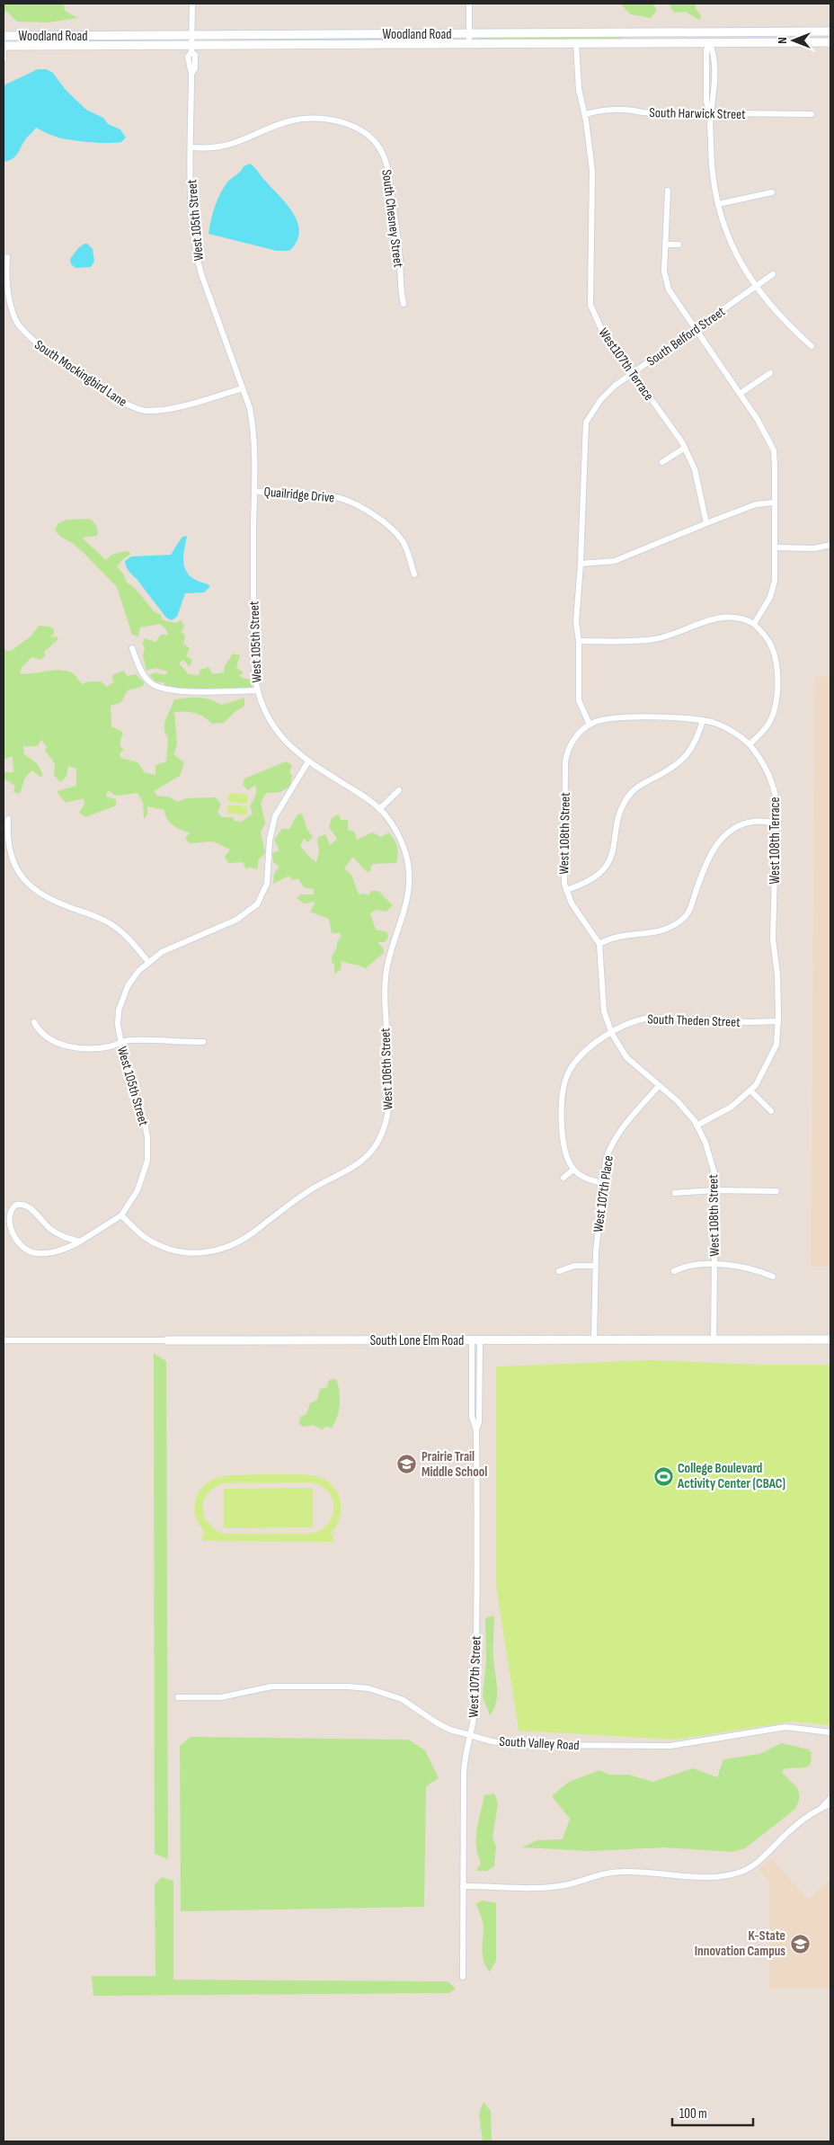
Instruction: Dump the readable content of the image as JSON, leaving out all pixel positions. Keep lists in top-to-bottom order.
{
  "streets": {
    "main road": ["Woodland Road", "South Lone Elm Road"],
    "street": [
      "South Harwick Street",
      "South Chesney Street",
      "West 105th Street",
      "South Belford Street",
      "West107th Terrace",
      "South Mockingbird Lane",
      "Quailridge Drive",
      "West 108th Street",
      "West 108th Terrace",
      "South Theden Street",
      "West 106th Street",
      "West 107th Place",
      "West 107th Street",
      "South Valley Road"
    ]
  },
  "crossings": [
    ["Woodland Road", "West 105th Street"],
    ["Woodland Road", "West107th Terrace"],
    ["South Harwick Street", "West107th Terrace"],
    ["South Chesney Street", "West 105th Street"],
    ["West 105th Street", "South Mockingbird Lane"],
    ["West 105th Street", "Quailridge Drive"],
    ["West 105th Street", "West 106th Street"],
    ["South Belford Street", "West107th Terrace"],
    ["West 108th Street", "West 108th Terrace"],
    ["West 108th Street", "South Theden Street"],
    ["West 108th Street", "West 107th Place"],
    ["West 108th Street", "South Lone Elm Road"],
    ["West 108th Terrace", "South Theden Street"],
    ["West 107th Place", "South Lone Elm Road"],
    ["South Lone Elm Road", "West 107th Street"],
    ["West 107th Street", "South Valley Road"]
  ],
  "places": {
    "school or university": ["Prairie Trail Middle School", "K-State Innovation Campus"],
    "sports": ["College Boulevard Activity Center (CBAC)"]
  },
  "scale_bar": "100 m",
  "north": "left"
}
